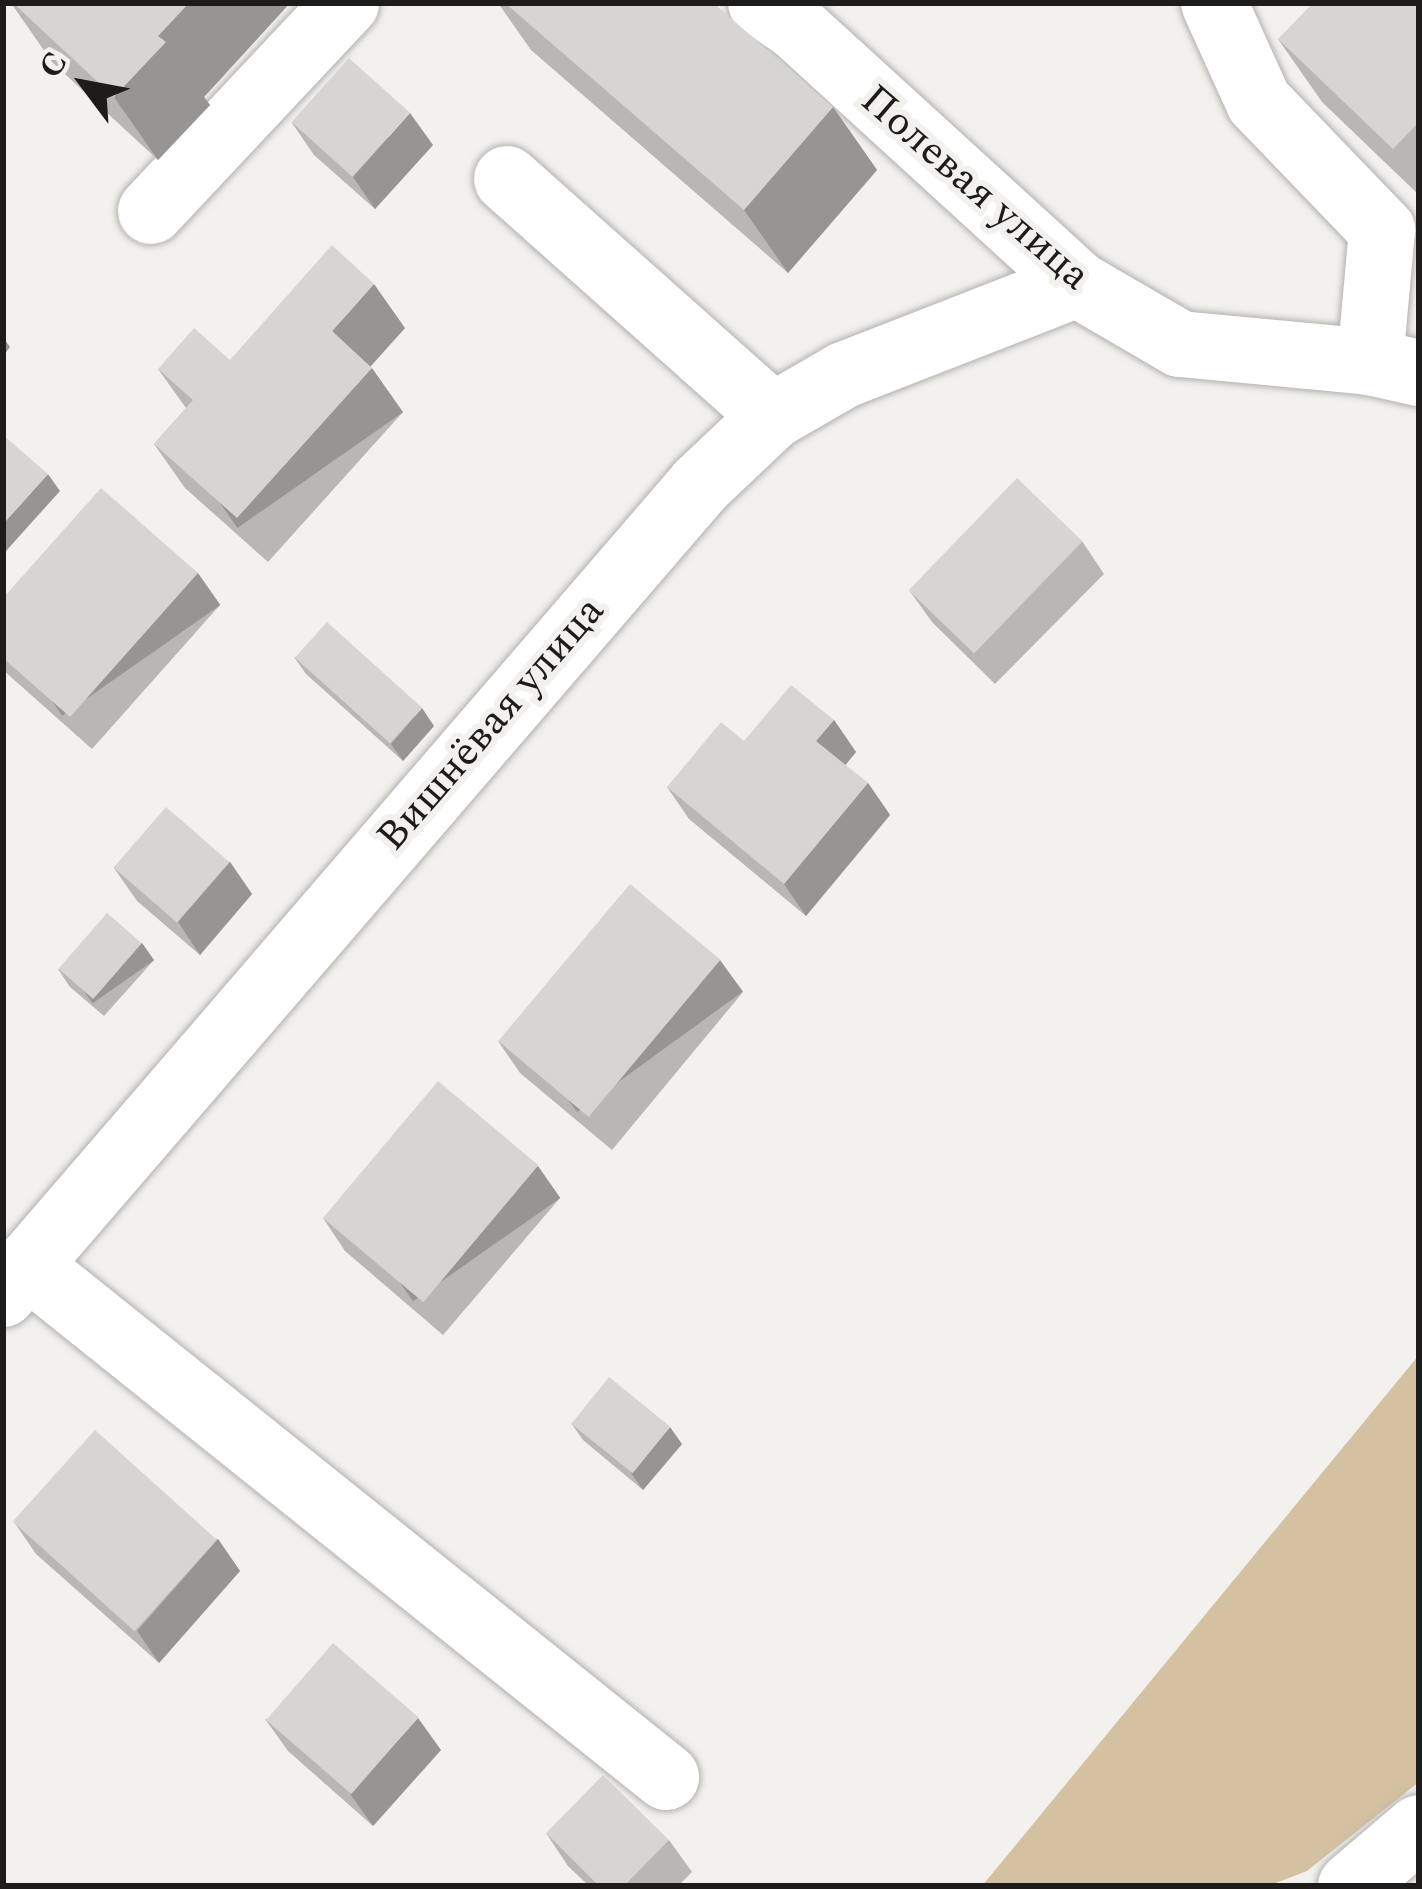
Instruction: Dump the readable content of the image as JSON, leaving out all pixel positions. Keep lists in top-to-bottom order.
{
  "streets": {
    "street": ["Полевая улица", "Вишнёвая улица"]
  },
  "crossings": [
    ["Полевая улица", "Вишнёвая улица"]
  ],
  "north": "top left"
}
